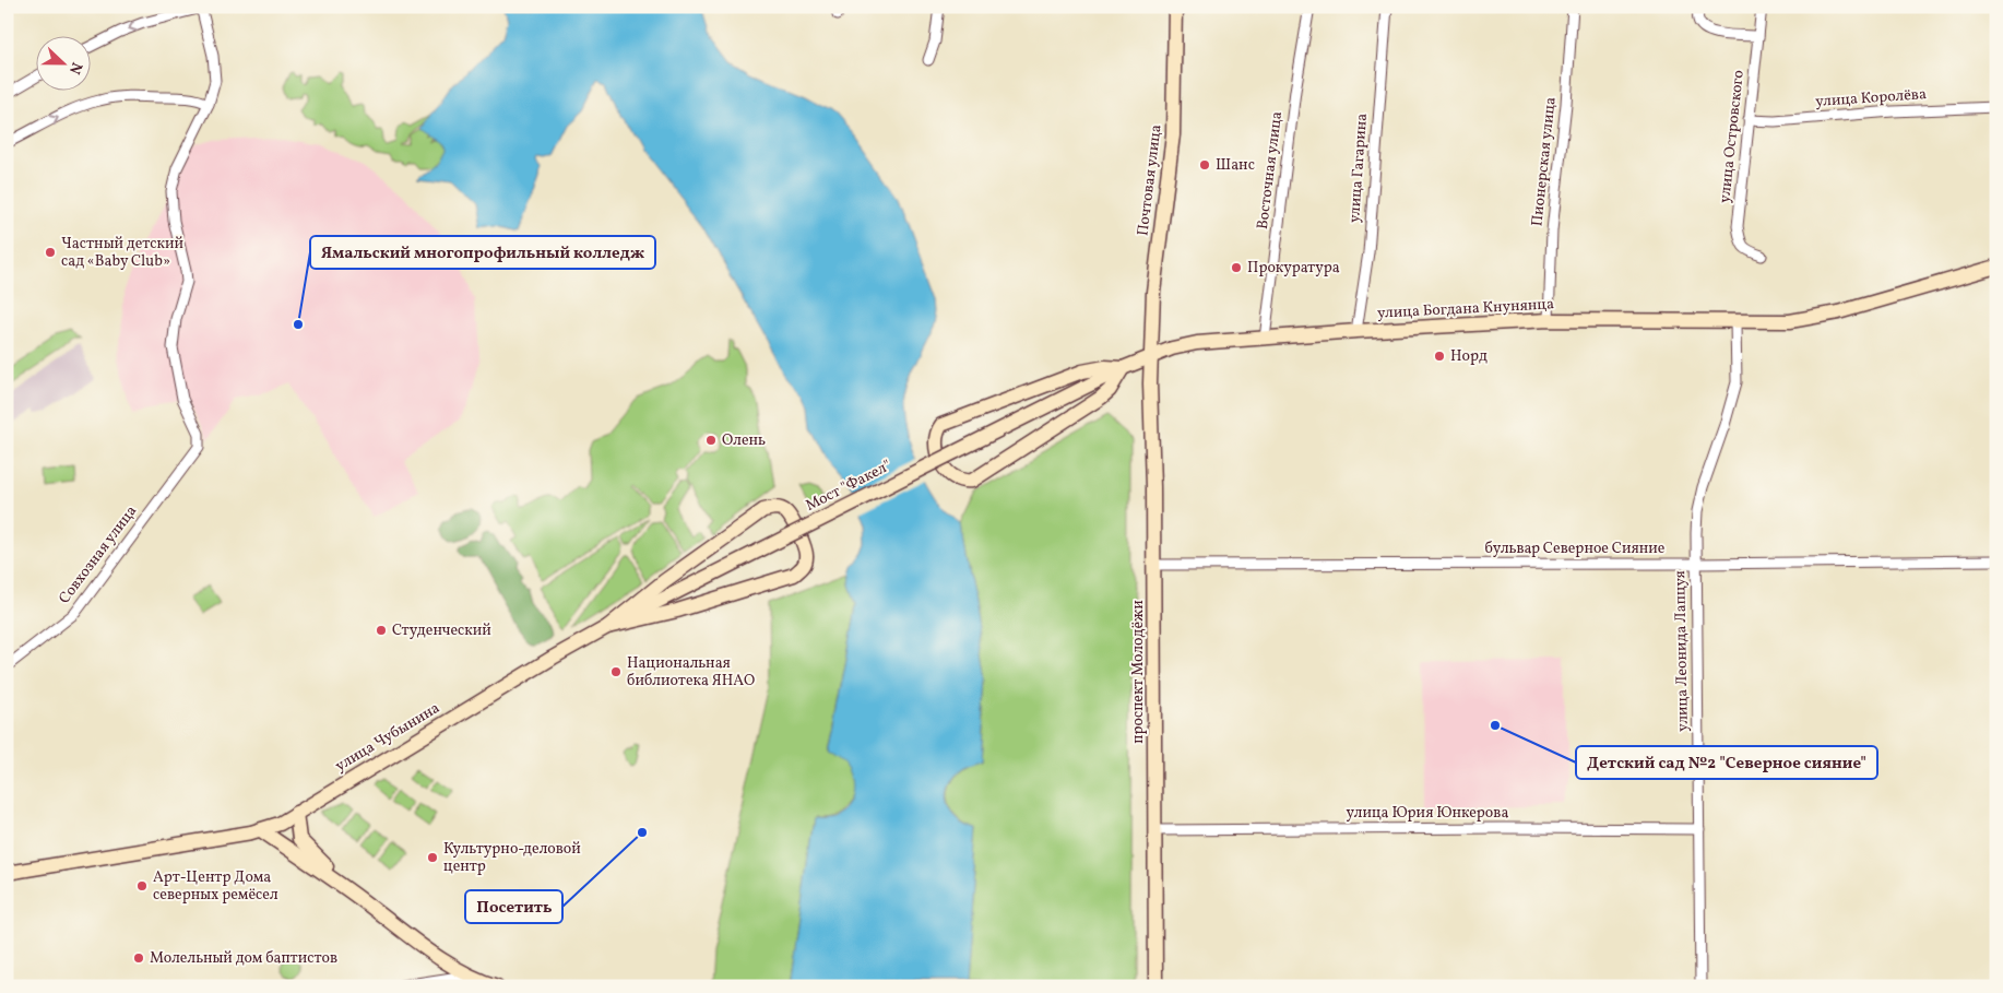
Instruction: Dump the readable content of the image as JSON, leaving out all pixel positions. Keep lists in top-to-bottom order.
{
  "streets": {
    "street": [
      "улица Королёва",
      "улица Островского",
      "Пионерская улица",
      "улица Гагарина",
      "Восточная улица",
      "Почтовая улица",
      "улица Богдана Кнунянца",
      "Мост \"Факел\"",
      "бульвар Северное Сияние",
      "Совхозная улица",
      "улица Леонида Лапцуя",
      "проспект Молодёжи",
      "улица Чубынина",
      "улица Юрия Юнкерова"
    ]
  },
  "crossings": [
    ["улица Королёва", "улица Островского"],
    ["Пионерская улица", "улица Богдана Кнунянца"],
    ["улица Гагарина", "улица Богдана Кнунянца"],
    ["Восточная улица", "улица Богдана Кнунянца"],
    ["Почтовая улица", "улица Богдана Кнунянца"],
    ["Почтовая улица", "проспект Молодёжи"],
    ["улица Богдана Кнунянца", "Мост \"Факел\""],
    ["улица Богдана Кнунянца", "улица Леонида Лапцуя"],
    ["улица Богдана Кнунянца", "проспект Молодёжи"],
    ["Мост \"Факел\"", "улица Чубынина"],
    ["бульвар Северное Сияние", "улица Леонида Лапцуя"],
    ["бульвар Северное Сияние", "проспект Молодёжи"],
    ["улица Леонида Лапцуя", "улица Юрия Юнкерова"],
    ["проспект Молодёжи", "улица Юрия Юнкерова"]
  ],
  "places": [
    "Шанс",
    "Частный детский сад «Baby Club»",
    "Прокуратура",
    "Ямальский многопрофильный колледж",
    "Норд",
    "Олень",
    "Студенческий",
    "Национальная библиотека ЯНАО",
    "Детский сад №2 \"Северное сияние\"",
    "Посетить",
    "Культурно-деловой центр",
    "Арт-Центр Дома северных ремёсел",
    "Молельный дом баптистов"
  ],
  "north": "right"
}
